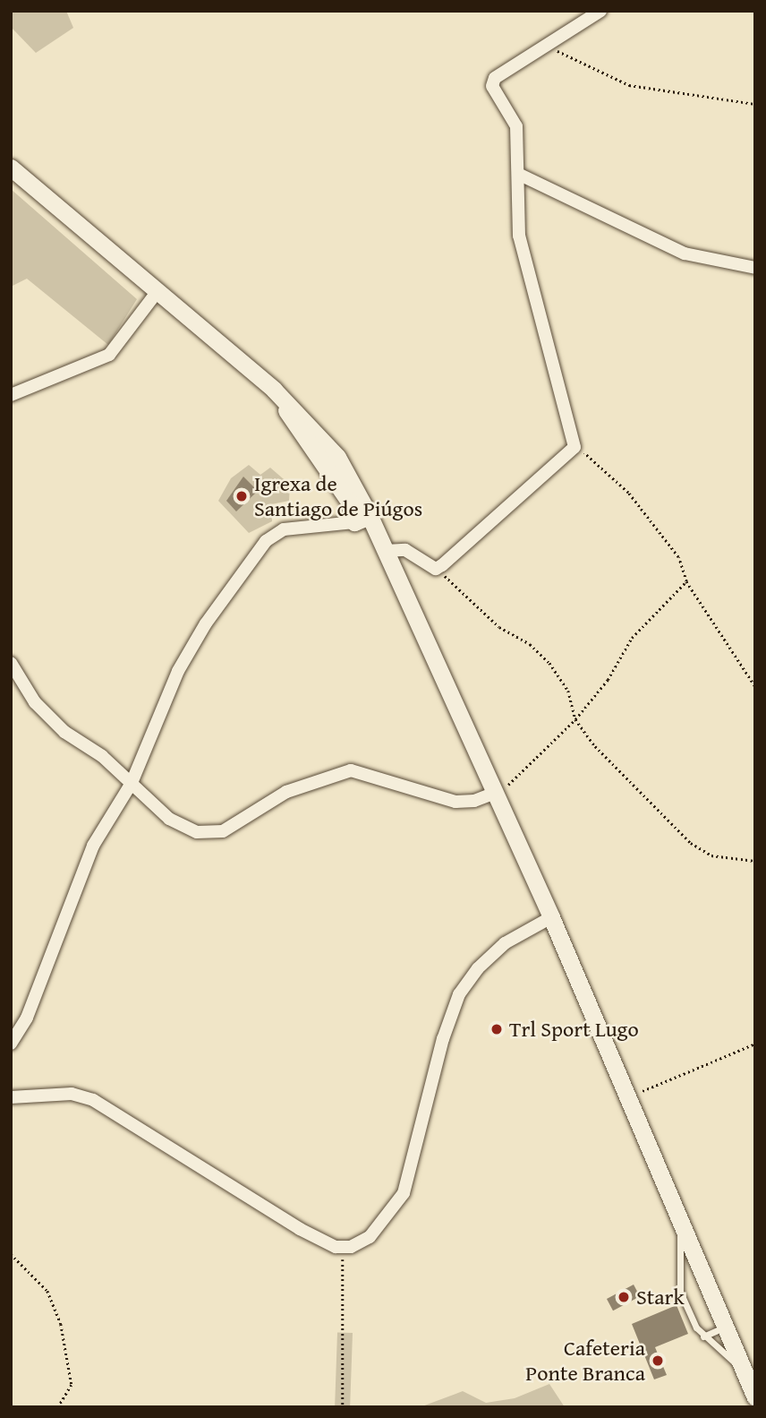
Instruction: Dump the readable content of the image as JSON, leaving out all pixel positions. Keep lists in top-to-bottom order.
{
  "places": [
    "Igrexa de Santiago de Piúgos",
    "Trl Sport Lugo",
    "Stark",
    "Cafeteria Ponte Branca"
  ]
}
